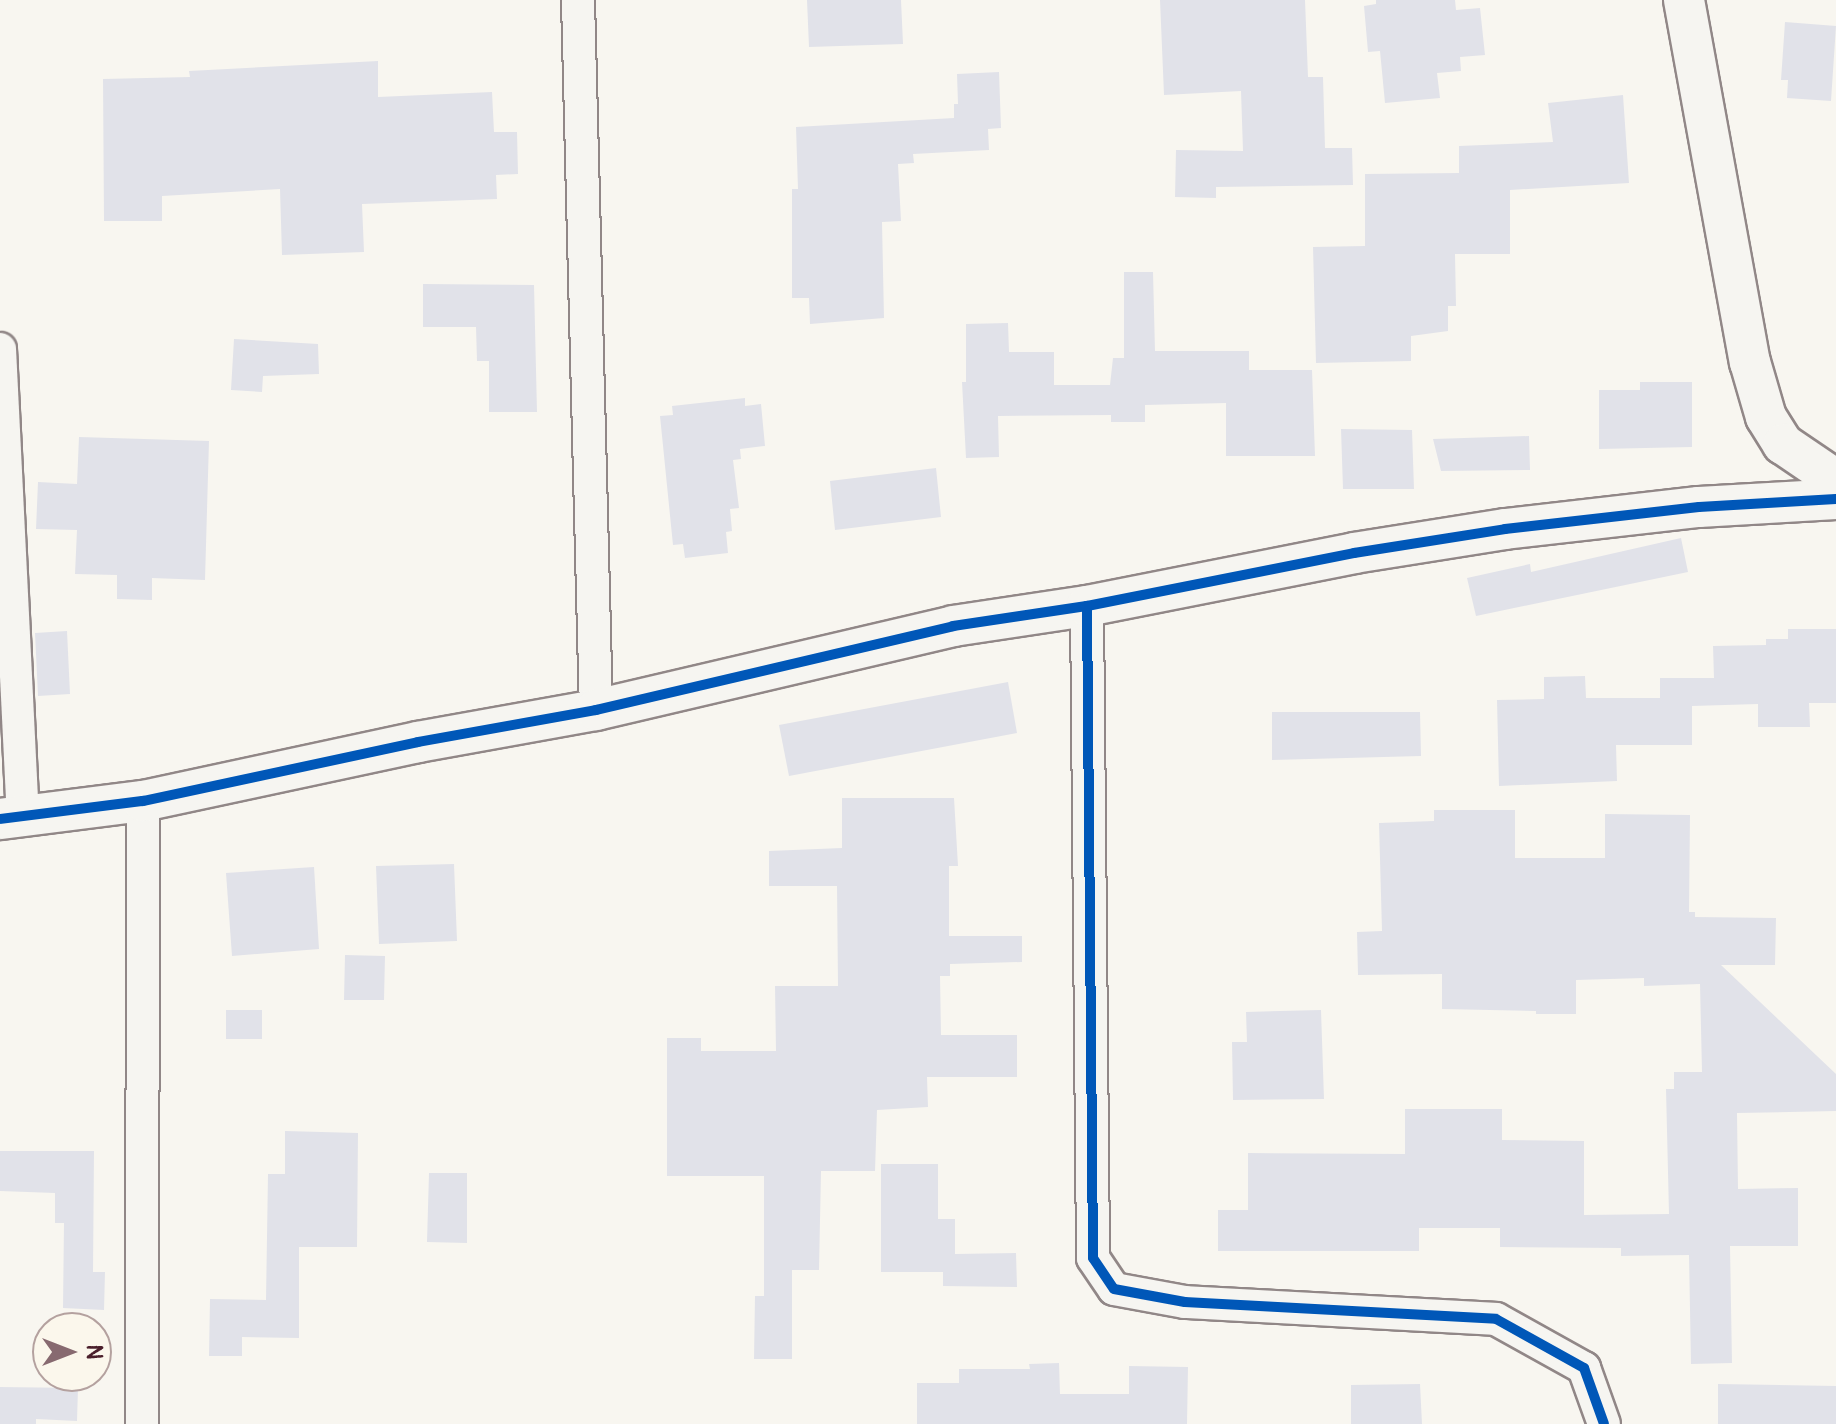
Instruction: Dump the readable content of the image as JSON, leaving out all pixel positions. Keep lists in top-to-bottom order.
{
  "north": "right"
}
